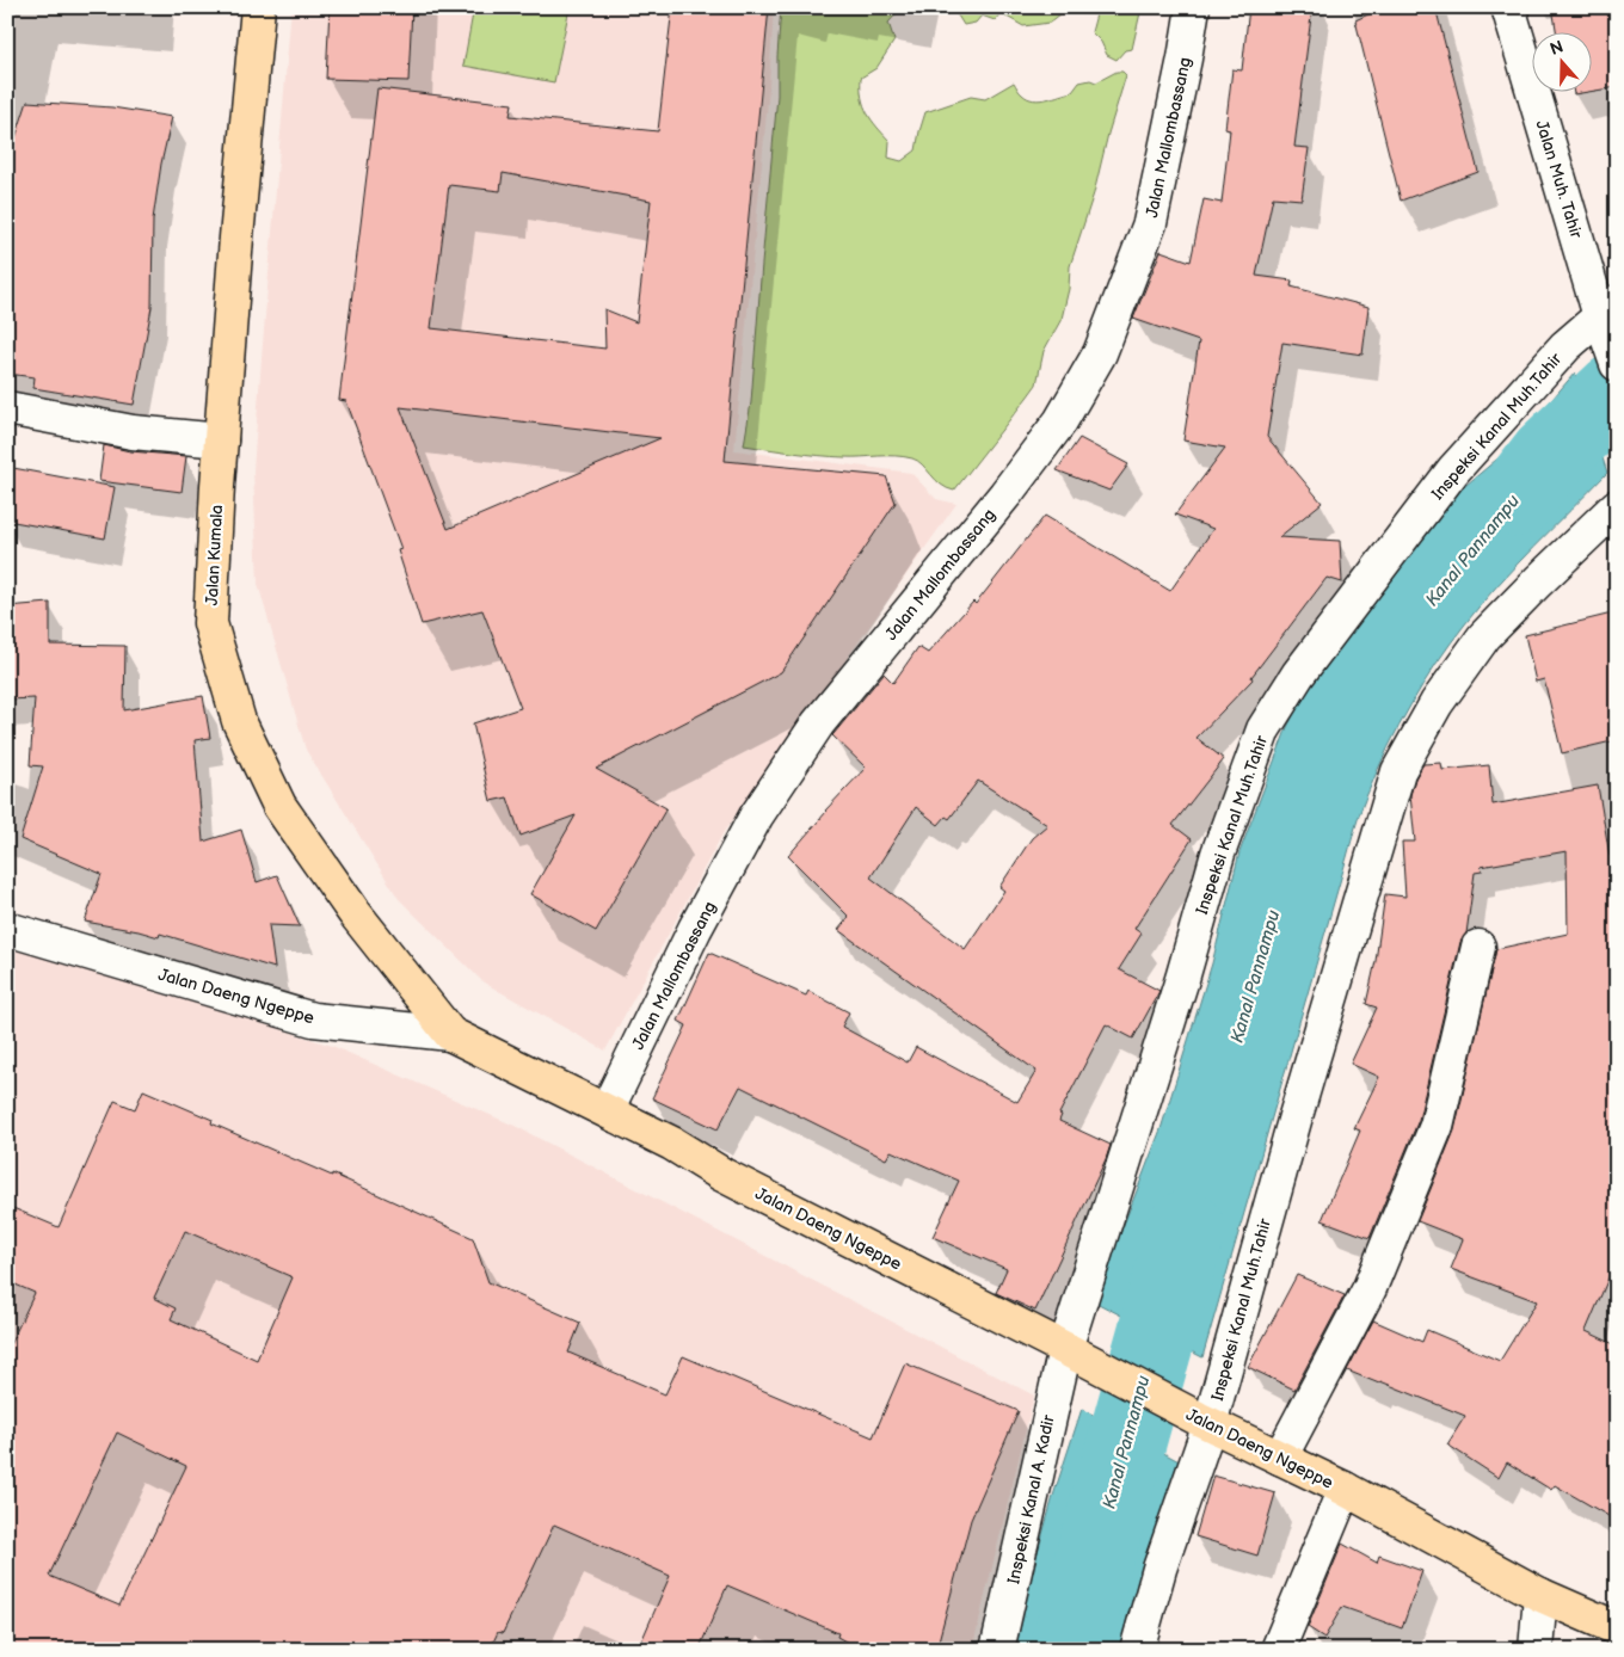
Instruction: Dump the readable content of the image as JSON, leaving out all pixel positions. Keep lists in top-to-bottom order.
{
  "streets": {
    "main road": ["Jalan Kumala", "Jalan Daeng Ngeppe"],
    "street": [
      "Jalan Mallombassang",
      "Jalan Muh. Tahir",
      "Inspeksi Kanal Muh.Tahir",
      "Inspeksi Kanal A. Kadir"
    ]
  },
  "crossings": [
    ["Jalan Mallombassang", "Jalan Daeng Ngeppe"],
    ["Jalan Muh. Tahir", "Inspeksi Kanal Muh.Tahir"],
    ["Inspeksi Kanal Muh.Tahir", "Jalan Daeng Ngeppe"],
    ["Inspeksi Kanal Muh.Tahir", "Inspeksi Kanal A. Kadir"],
    ["Jalan Kumala", "Jalan Daeng Ngeppe"],
    ["Jalan Daeng Ngeppe", "Inspeksi Kanal A. Kadir"]
  ],
  "water": ["Kanal Pannampu"],
  "north": "top"
}
